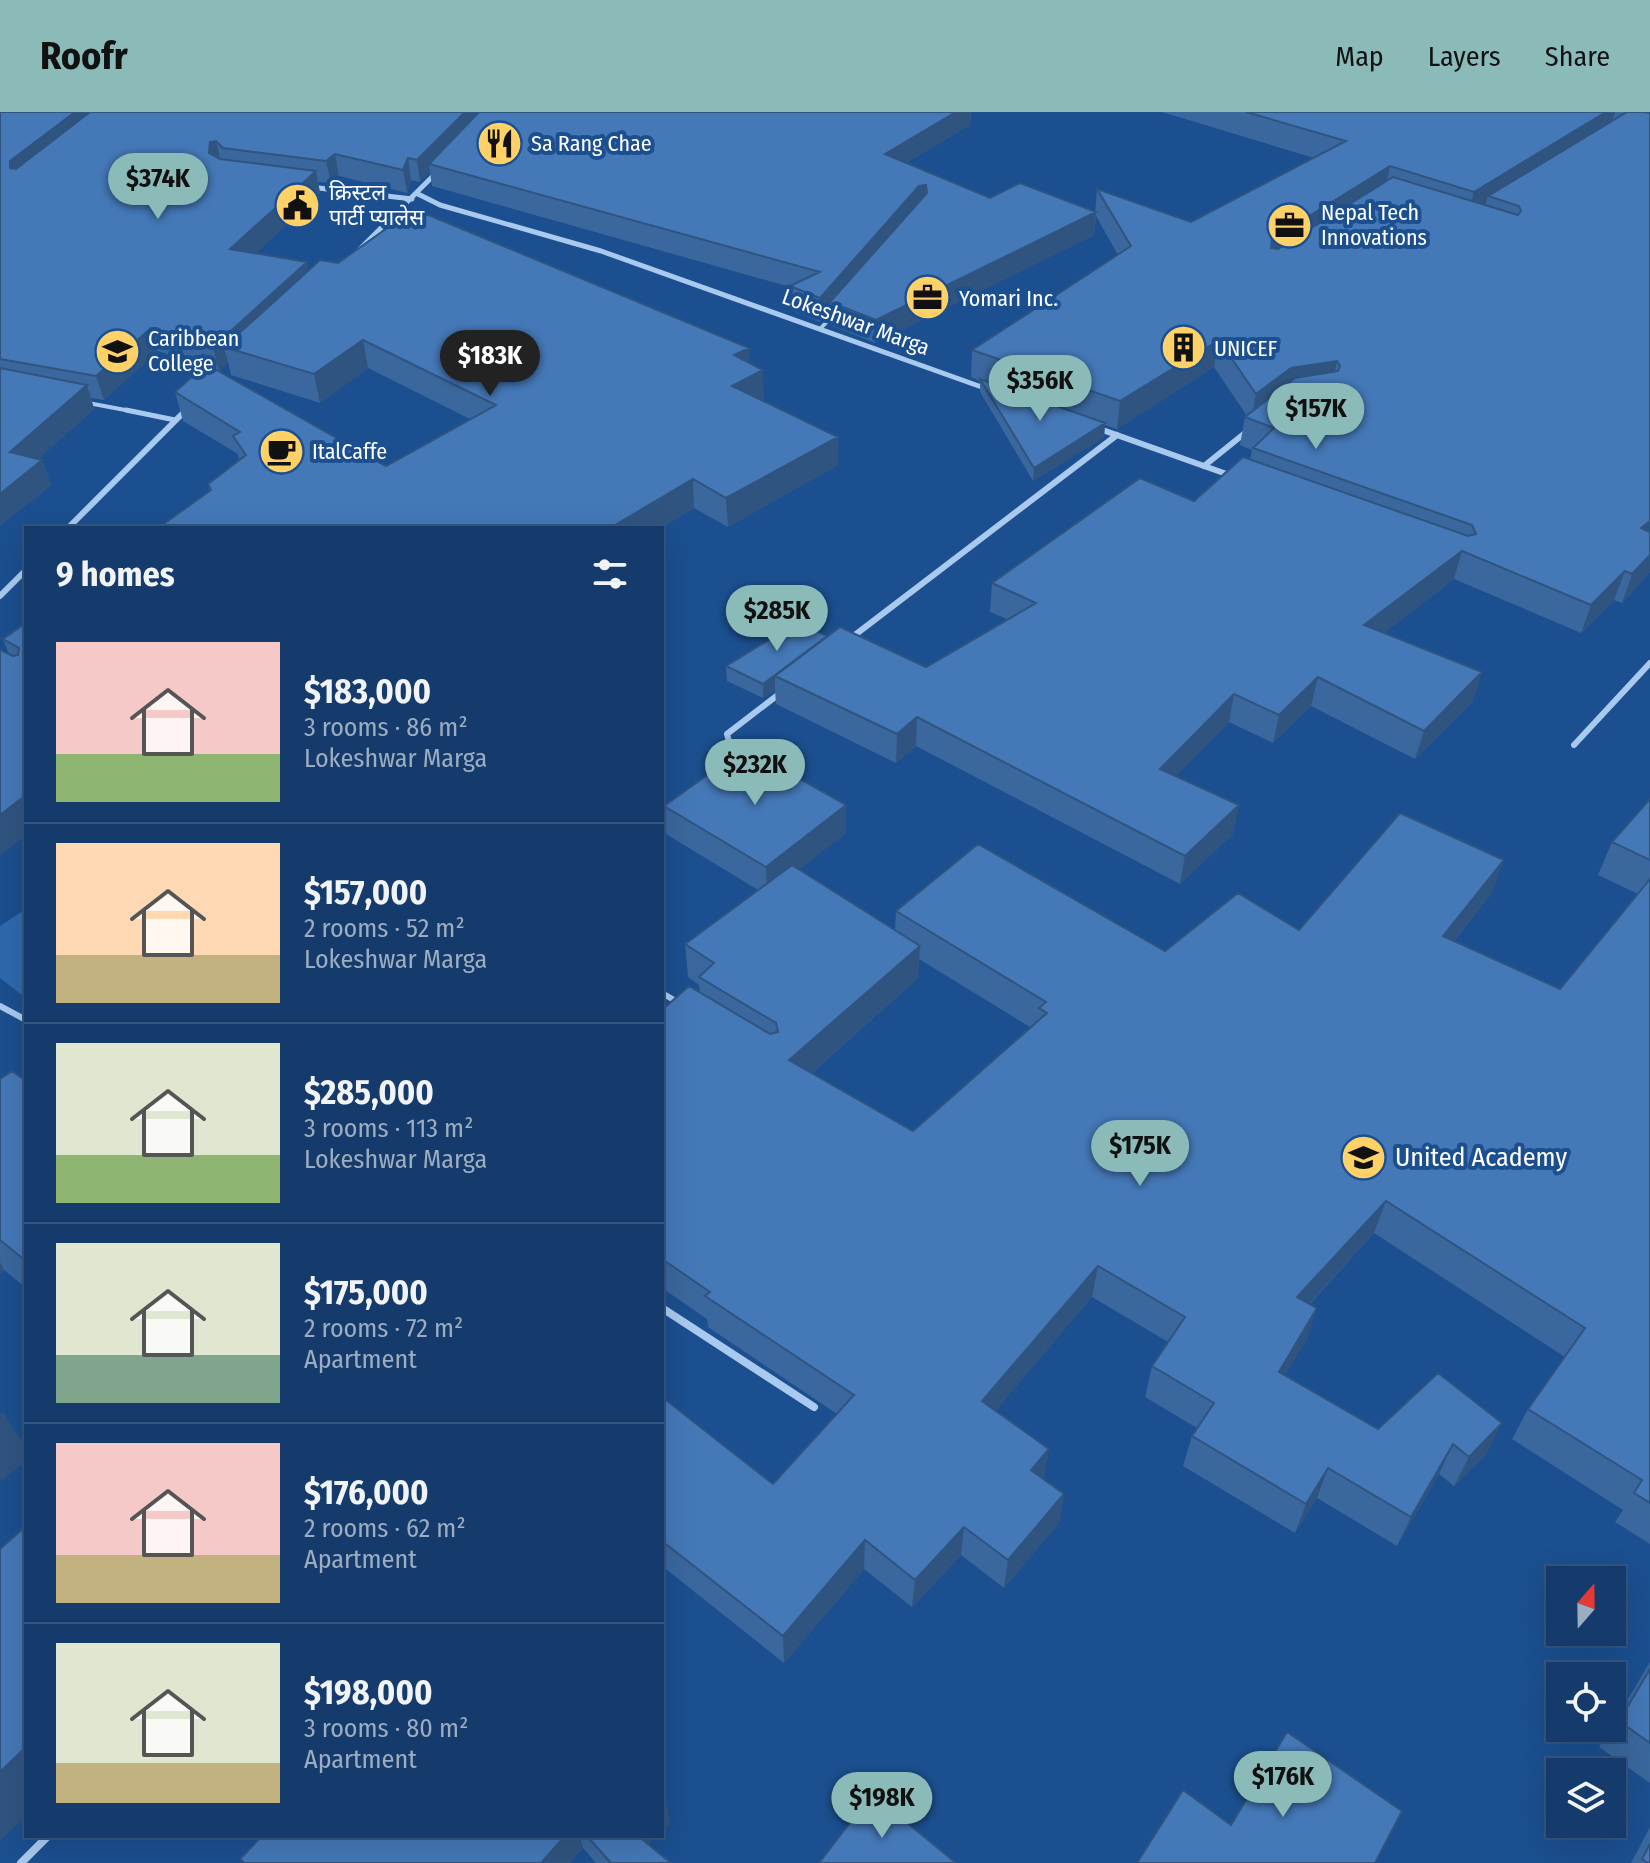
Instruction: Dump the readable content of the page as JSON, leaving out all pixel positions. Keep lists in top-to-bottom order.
{
  "streets": {
    "street": ["Lokeshwar Marga"]
  },
  "places": {
    "restaurant": ["Sa Rang Chae"],
    "public building": ["क्रिस्टल पार्टी प्यालेस"],
    "office": ["Nepal Tech Innovations", "Yomari Inc."],
    "building": ["UNICEF"],
    "school or university": ["Caribbean College", "United Academy"],
    "cafe": ["ItalCaffe"]
  },
  "north": "top",
  "page": {
    "header": "Roofr",
    "nav": ["Map", "Layers", "Share"],
    "price": [
      "$374K",
      "$183K",
      "$356K",
      "$157K",
      "$285K",
      "$232K",
      "$175K",
      "$176K",
      "$198K"
    ],
    "heading": "9 homes",
    "list": [
      {
        "name": "$183,000",
        "note": "3 rooms · 86 m² · Lokeshwar Marga"
      },
      {
        "name": "$157,000",
        "note": "2 rooms · 52 m² · Lokeshwar Marga"
      },
      {
        "name": "$285,000",
        "note": "3 rooms · 113 m² · Lokeshwar Marga"
      },
      {
        "name": "$175,000",
        "note": "2 rooms · 72 m² · Apartment"
      },
      {
        "name": "$176,000",
        "note": "2 rooms · 62 m² · Apartment"
      },
      {
        "name": "$198,000",
        "note": "3 rooms · 80 m² · Apartment"
      }
    ]
  }
}
